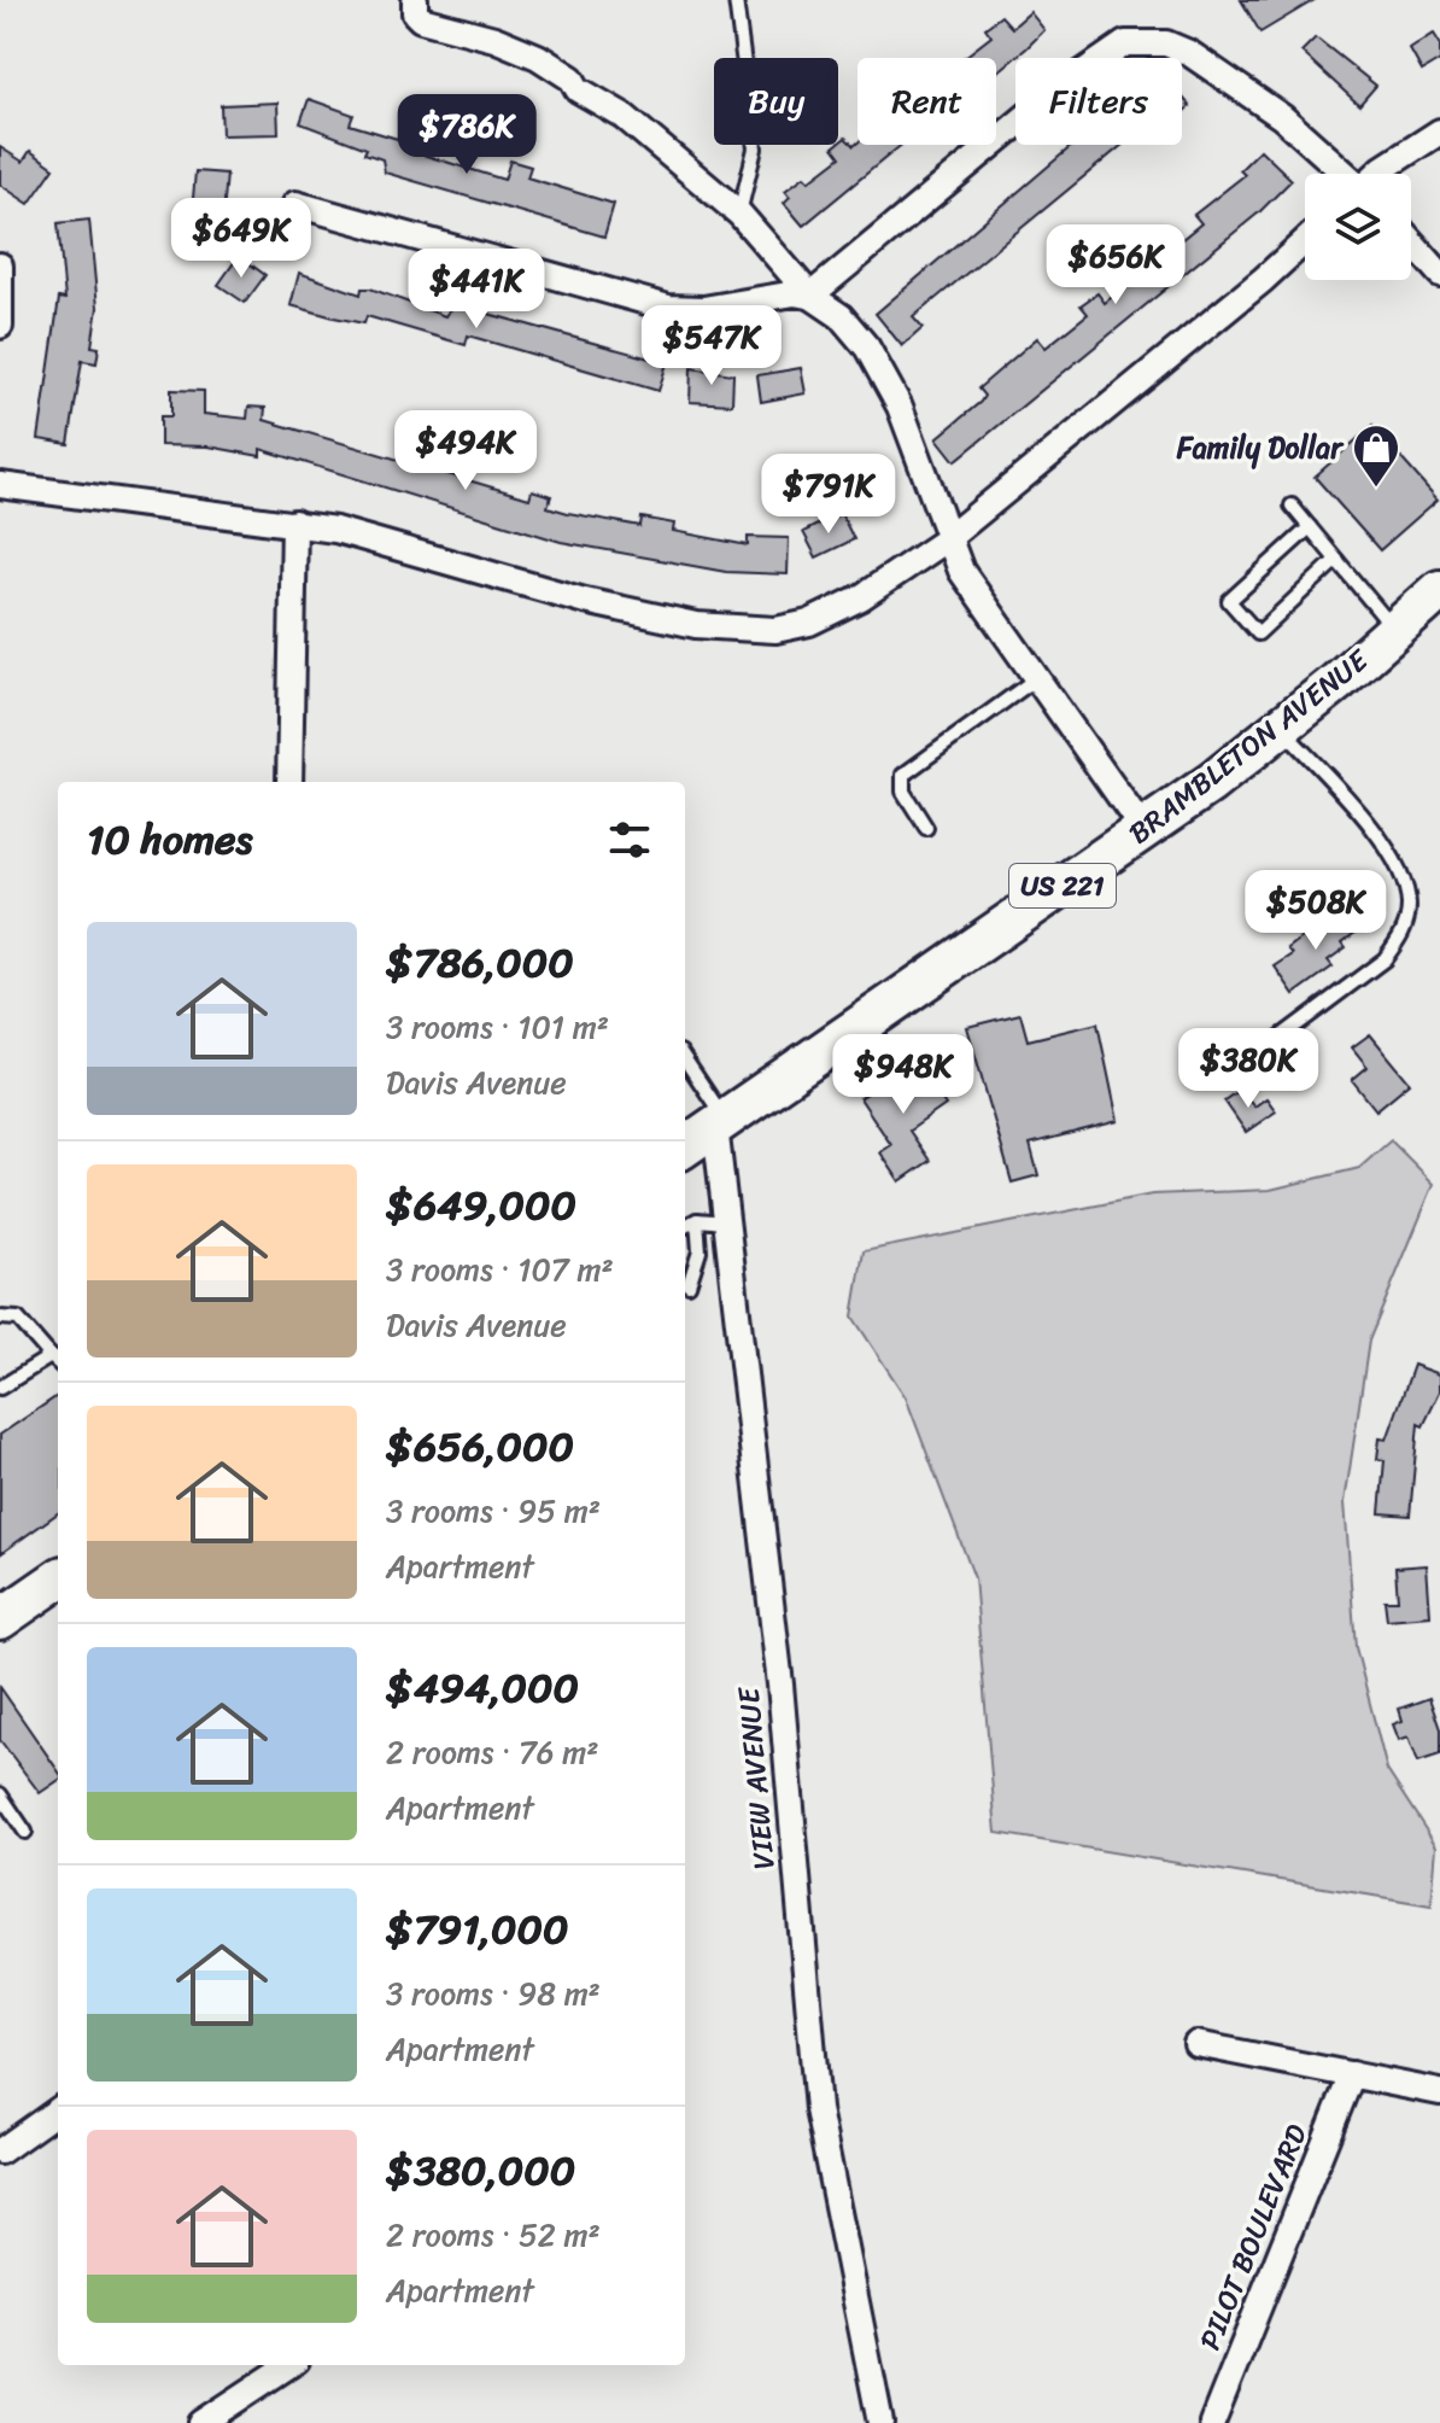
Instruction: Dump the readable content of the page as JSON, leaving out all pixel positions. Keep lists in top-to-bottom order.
{
  "streets": {
    "main road": ["BRAMBLETON AVENUE", "US 221"],
    "street": ["VIEW AVENUE", "PILOT BOULEVARD"]
  },
  "crossings": [
    ["BRAMBLETON AVENUE", "VIEW AVENUE"]
  ],
  "places": {
    "shop": ["Family Dollar"]
  },
  "page": {
    "chip": ["Buy", "Rent", "Filters"],
    "price": [
      "$786K",
      "$649K",
      "$656K",
      "$441K",
      "$547K",
      "$494K",
      "$791K",
      "$508K",
      "$380K",
      "$948K"
    ],
    "heading": "10 homes",
    "list": [
      {
        "name": "$786,000",
        "note": "3 rooms · 101 m² · Davis Avenue"
      },
      {
        "name": "$649,000",
        "note": "3 rooms · 107 m² · Davis Avenue"
      },
      {
        "name": "$656,000",
        "note": "3 rooms · 95 m² · Apartment"
      },
      {
        "name": "$494,000",
        "note": "2 rooms · 76 m² · Apartment"
      },
      {
        "name": "$791,000",
        "note": "3 rooms · 98 m² · Apartment"
      },
      {
        "name": "$380,000",
        "note": "2 rooms · 52 m² · Apartment"
      }
    ]
  }
}
